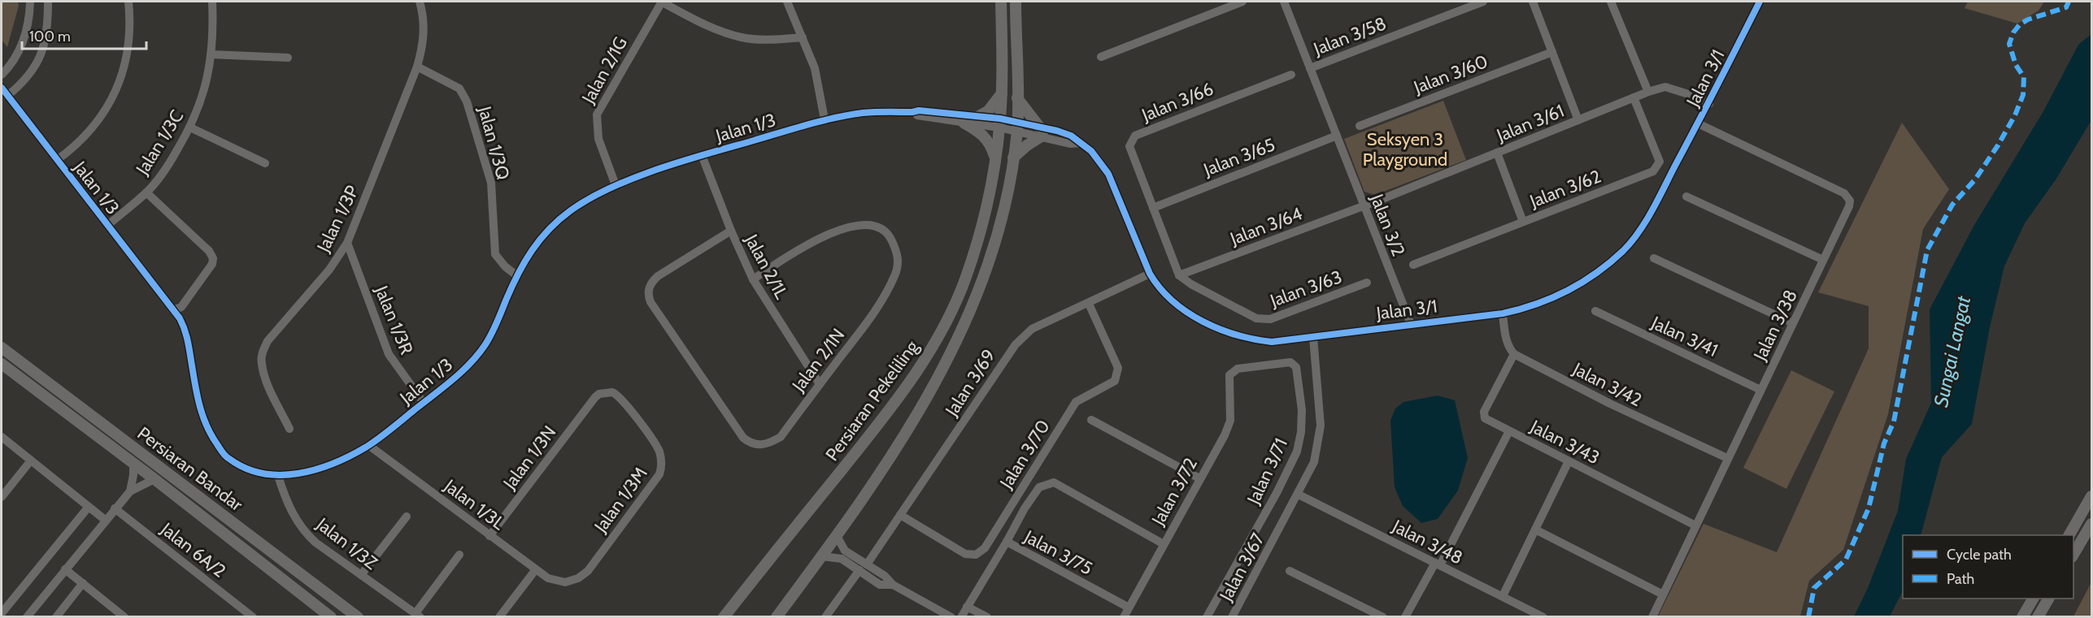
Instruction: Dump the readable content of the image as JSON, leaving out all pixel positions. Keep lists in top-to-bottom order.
{
  "streets": {
    "main road": ["Persiaran Pekeliling", "Persiaran Bandar"],
    "street": [
      "Jalan 3/58",
      "Jalan 2/1G",
      "Jalan 3/60",
      "Jalan 3/1",
      "Jalan 3/66",
      "Jalan 3/61",
      "Jalan 1/3",
      "Jalan 1/3C",
      "Jalan 1/3Q",
      "Jalan 3/65",
      "Jalan 3/62",
      "Jalan 1/3P",
      "Jalan 3/2",
      "Jalan 3/64",
      "Jalan 2/1L",
      "Jalan 3/63",
      "Jalan 1/3R",
      "Jalan 3/38",
      "Jalan 3/41",
      "Jalan 2/1N",
      "Jalan 3/69",
      "Jalan 3/42",
      "Jalan 3/43",
      "Jalan 3/70",
      "Jalan 1/3N",
      "Jalan 3/71",
      "Jalan 3/72",
      "Jalan 1/3M",
      "Jalan 1/3L",
      "Jalan 3/48",
      "Jalan 1/3Z",
      "Jalan 6A/2",
      "Jalan 3/75",
      "Jalan 3/67"
    ]
  },
  "crossings": [
    ["Jalan 3/58", "Jalan 3/2"],
    ["Jalan 2/1G", "Jalan 1/3"],
    ["Jalan 3/1", "Jalan 3/61"],
    ["Jalan 3/1", "Jalan 1/3"],
    ["Jalan 3/1", "Jalan 3/2"],
    ["Jalan 3/1", "Jalan 3/38"],
    ["Jalan 3/1", "Jalan 3/69"],
    ["Jalan 3/1", "Persiaran Pekeliling"],
    ["Jalan 3/1", "Jalan 3/67"],
    ["Jalan 3/66", "Jalan 3/65"],
    ["Jalan 3/66", "Jalan 3/64"],
    ["Jalan 3/66", "Jalan 3/63"],
    ["Jalan 3/61", "Jalan 3/62"],
    ["Jalan 3/61", "Jalan 3/2"],
    ["Jalan 3/61", "Jalan 3/64"],
    ["Jalan 1/3", "Jalan 1/3C"],
    ["Jalan 1/3", "Jalan 1/3Q"],
    ["Jalan 1/3", "Jalan 2/1L"],
    ["Jalan 1/3", "Jalan 1/3R"],
    ["Jalan 1/3", "Persiaran Pekeliling"],
    ["Jalan 1/3", "Jalan 1/3L"],
    ["Jalan 1/3", "Jalan 1/3Z"],
    ["Jalan 1/3Q", "Jalan 1/3P"],
    ["Jalan 3/65", "Jalan 3/2"],
    ["Jalan 1/3P", "Jalan 1/3R"],
    ["Jalan 3/2", "Jalan 3/64"],
    ["Jalan 3/64", "Jalan 3/63"],
    ["Jalan 2/1L", "Jalan 2/1N"],
    ["Jalan 3/38", "Jalan 3/41"],
    ["Jalan 3/38", "Jalan 3/42"],
    ["Jalan 3/38", "Jalan 3/43"],
    ["Jalan 3/69", "Jalan 3/70"],
    ["Jalan 3/42", "Jalan 3/43"],
    ["Jalan 1/3N", "Jalan 1/3M"],
    ["Jalan 1/3N", "Jalan 1/3L"],
    ["Jalan 3/71", "Jalan 3/72"],
    ["Jalan 3/72", "Jalan 3/75"],
    ["Jalan 1/3M", "Jalan 1/3L"],
    ["Jalan 3/48", "Jalan 3/67"]
  ],
  "water": ["Sungai Langat"],
  "parks": ["Seksyen 3 Playground"],
  "legend": ["Cycle path", "Path"],
  "scale_bar": "100 m"
}
